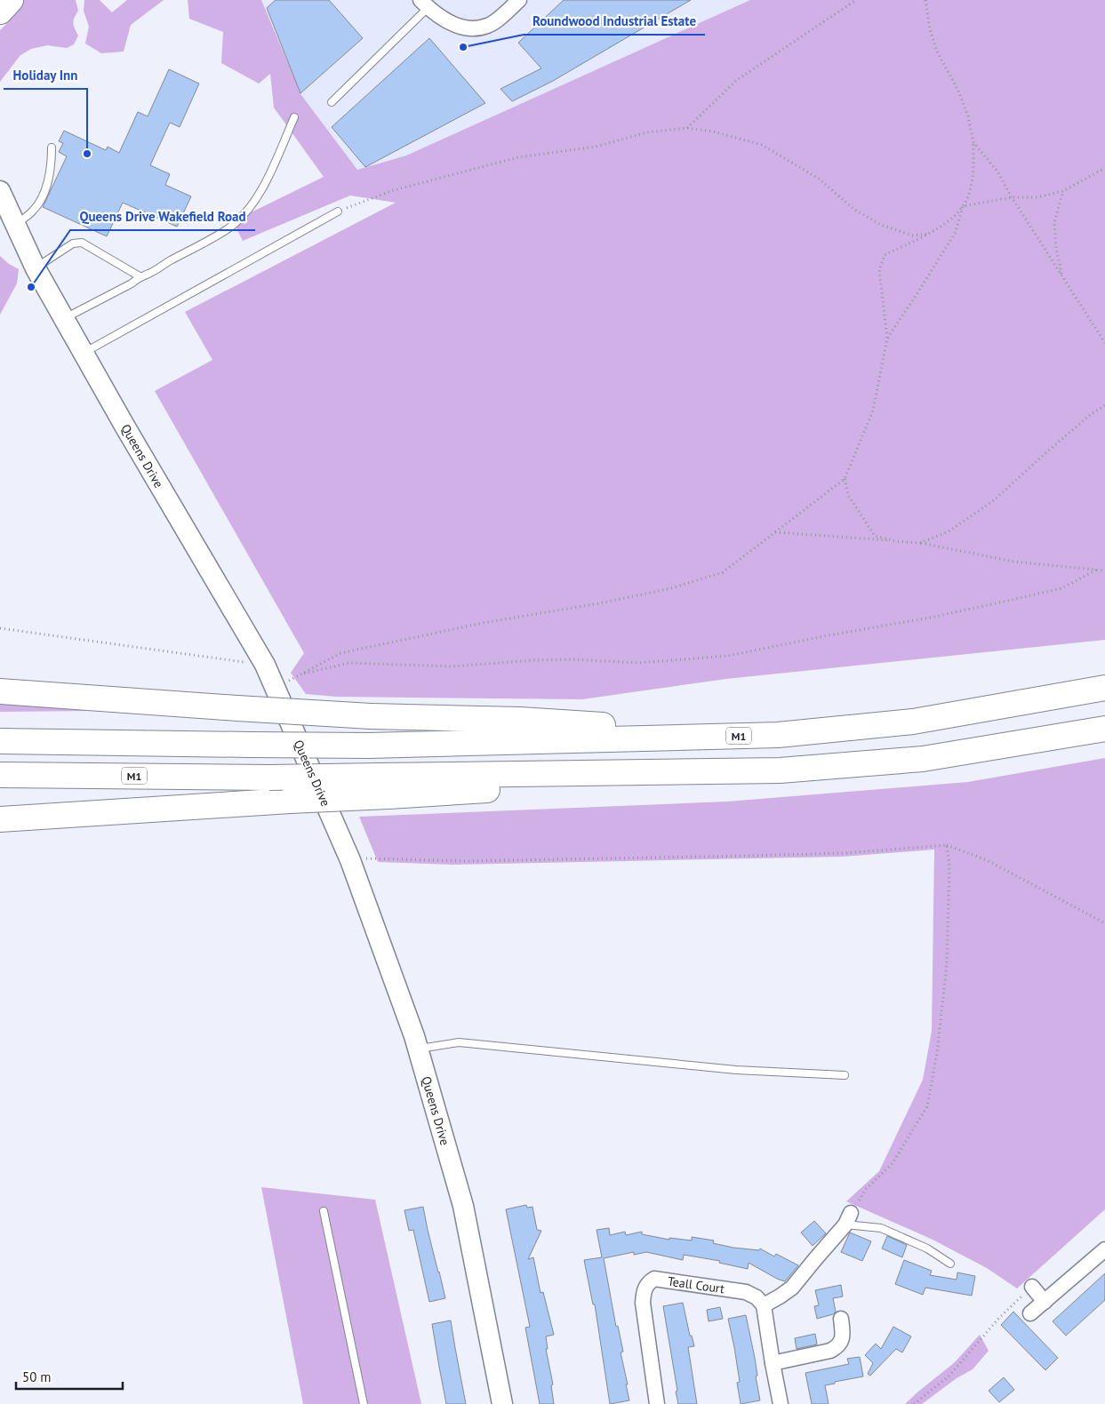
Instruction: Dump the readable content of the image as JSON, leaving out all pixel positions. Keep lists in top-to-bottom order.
{
  "streets": {
    "highway": ["M1"],
    "street": ["Queens Drive", "Teall Court"]
  },
  "places": ["Roundwood Industrial Estate", "Holiday Inn", "Queens Drive Wakefield Road"],
  "scale_bar": "50 m"
}
